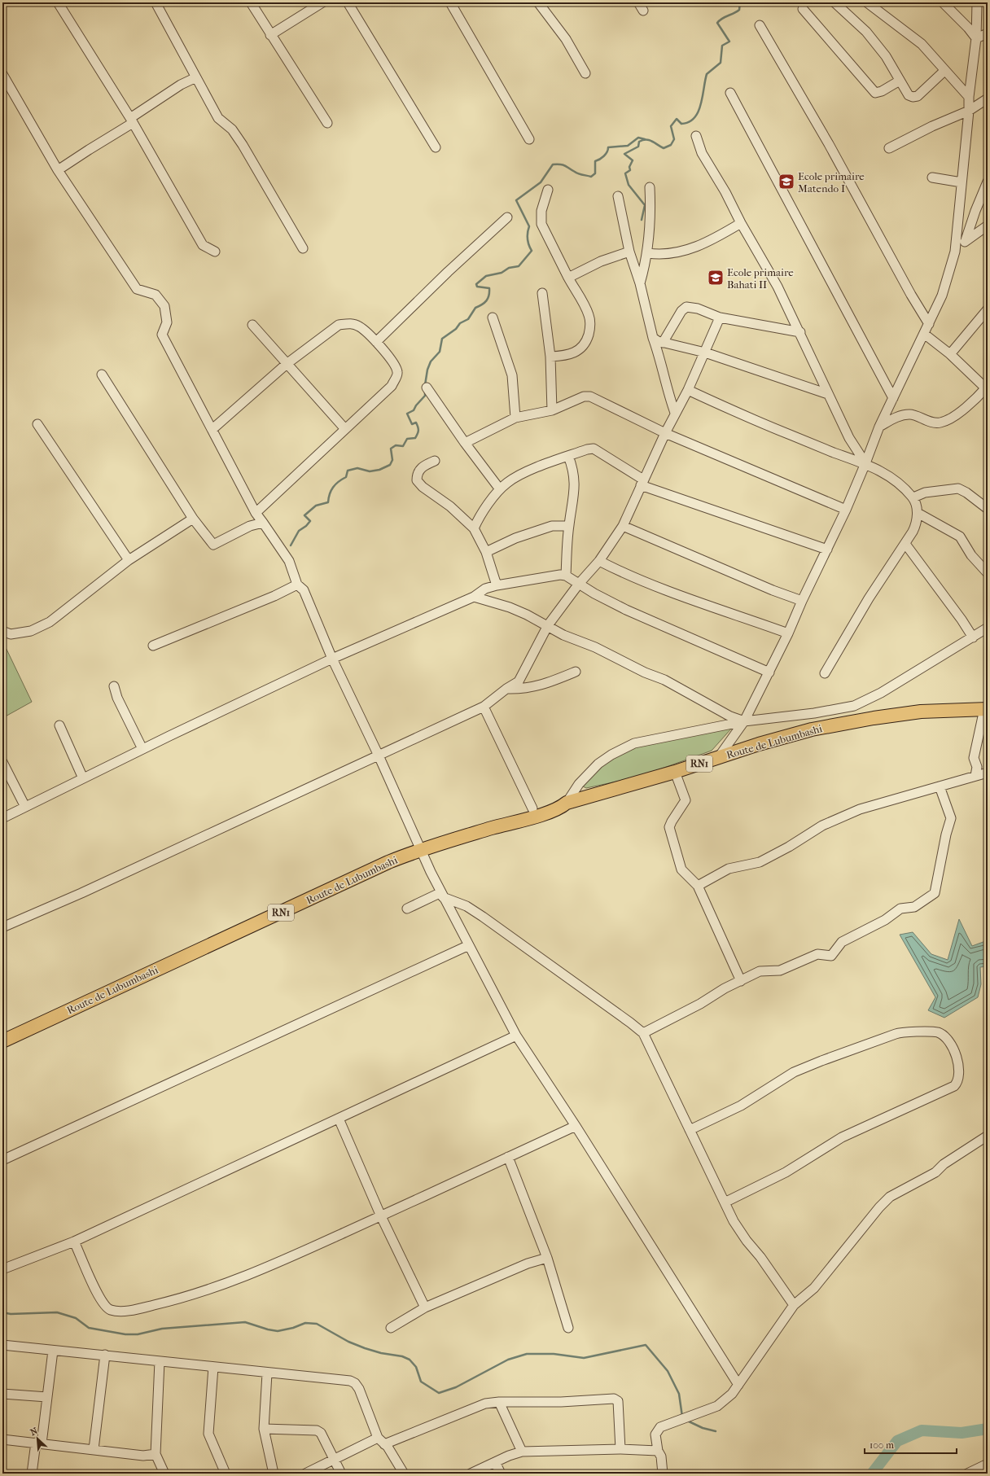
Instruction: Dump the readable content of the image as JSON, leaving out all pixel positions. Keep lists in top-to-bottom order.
{
  "streets": {
    "highway": ["Route de Lubumbashi", "RN1"]
  },
  "places": {
    "school or university": ["Ecole primaire Matendo I", "Ecole primaire Bahati II"]
  },
  "scale_bar": "100 m",
  "north": "top left"
}
